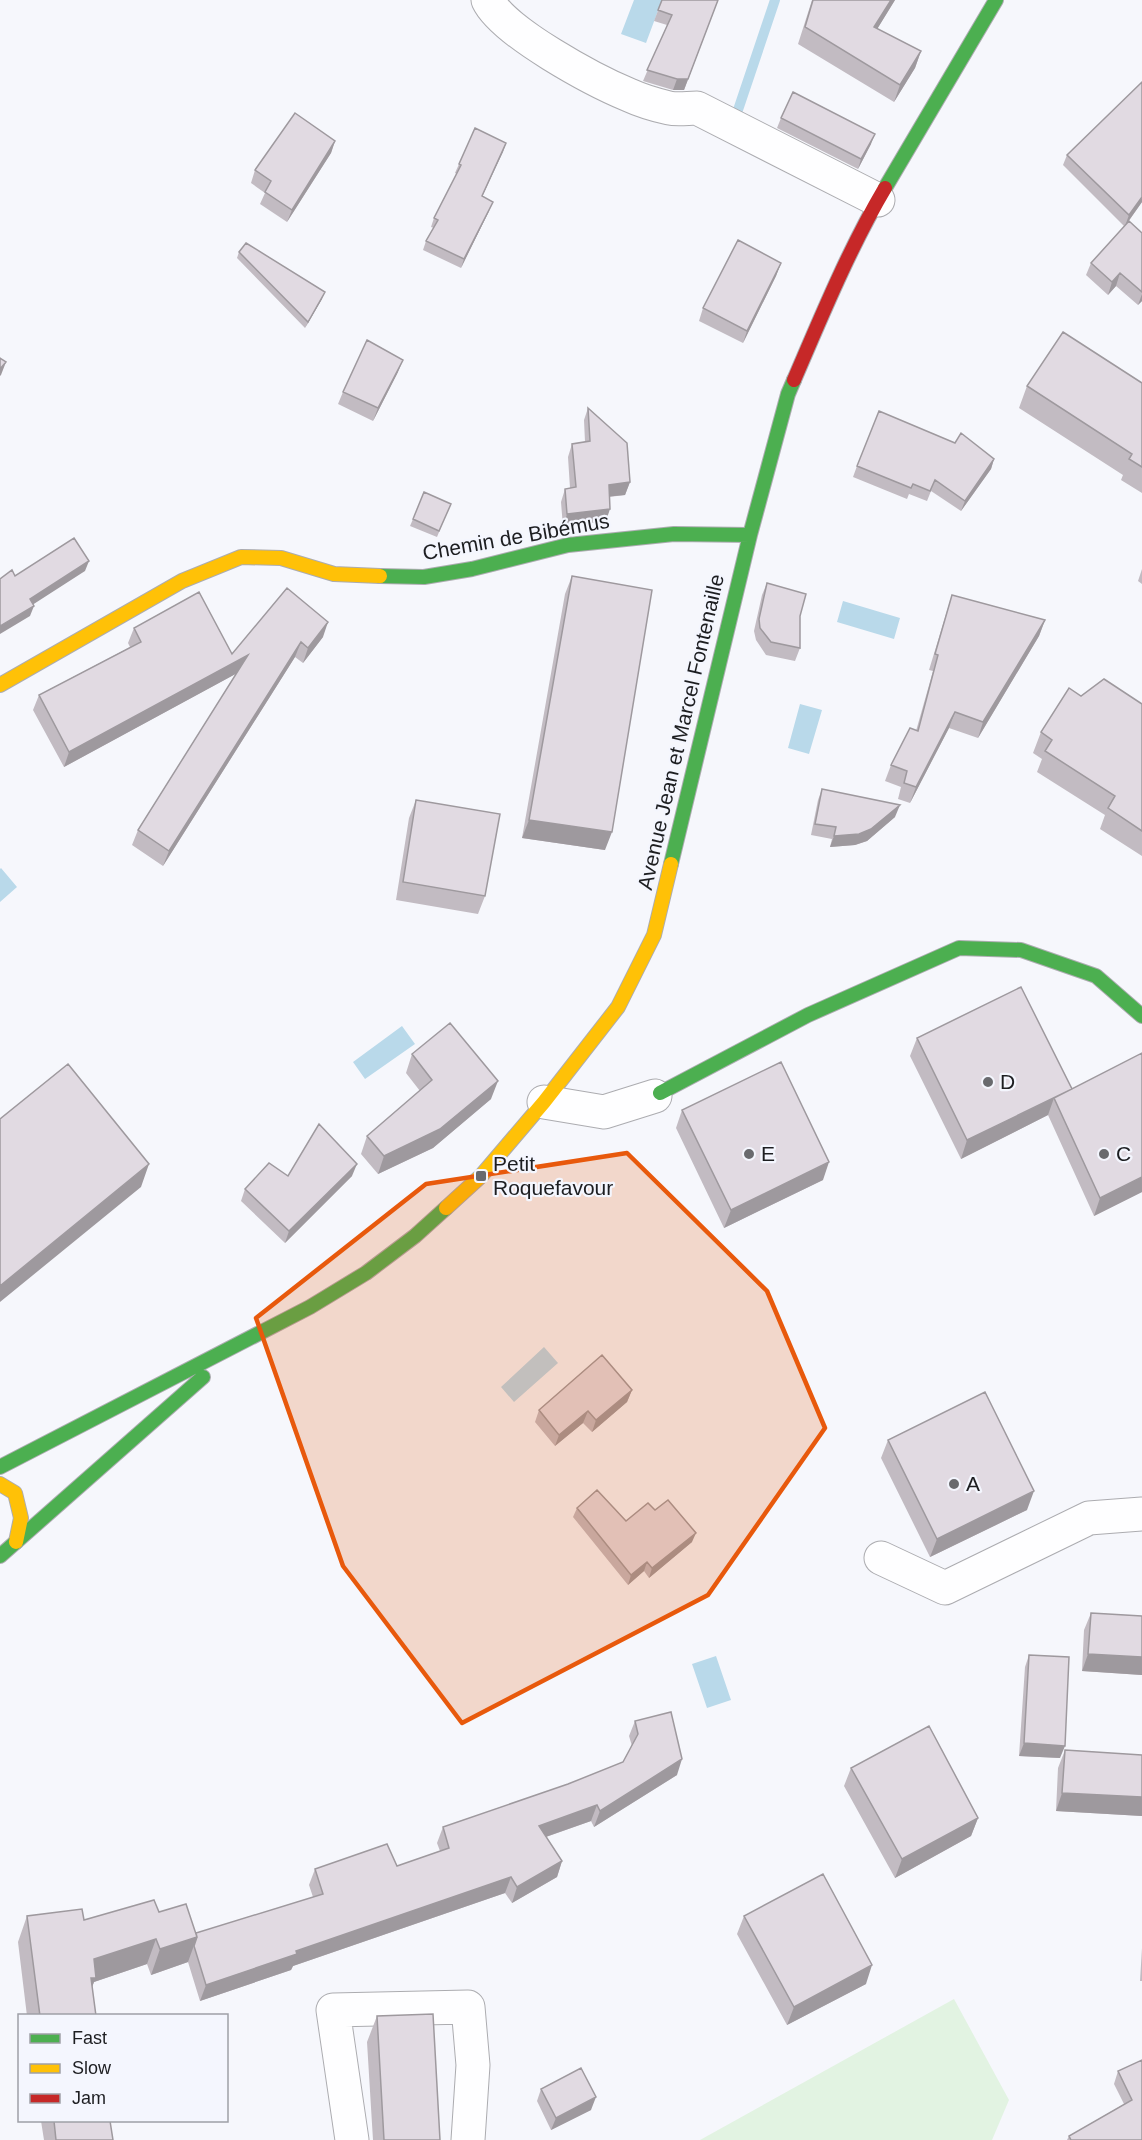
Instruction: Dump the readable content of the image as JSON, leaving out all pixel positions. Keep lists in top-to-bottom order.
{
  "streets": {
    "main road": ["Chemin de Bibémus", "Avenue Jean et Marcel Fontenaille"]
  },
  "crossings": [
    ["Chemin de Bibémus", "Avenue Jean et Marcel Fontenaille"]
  ],
  "places": {
    "other": [
      "D",
      "E",
      "C",
      "A"
    ],
    "transit": ["Petit Roquefavour"]
  },
  "legend": ["Fast", "Slow", "Jam"]
}
